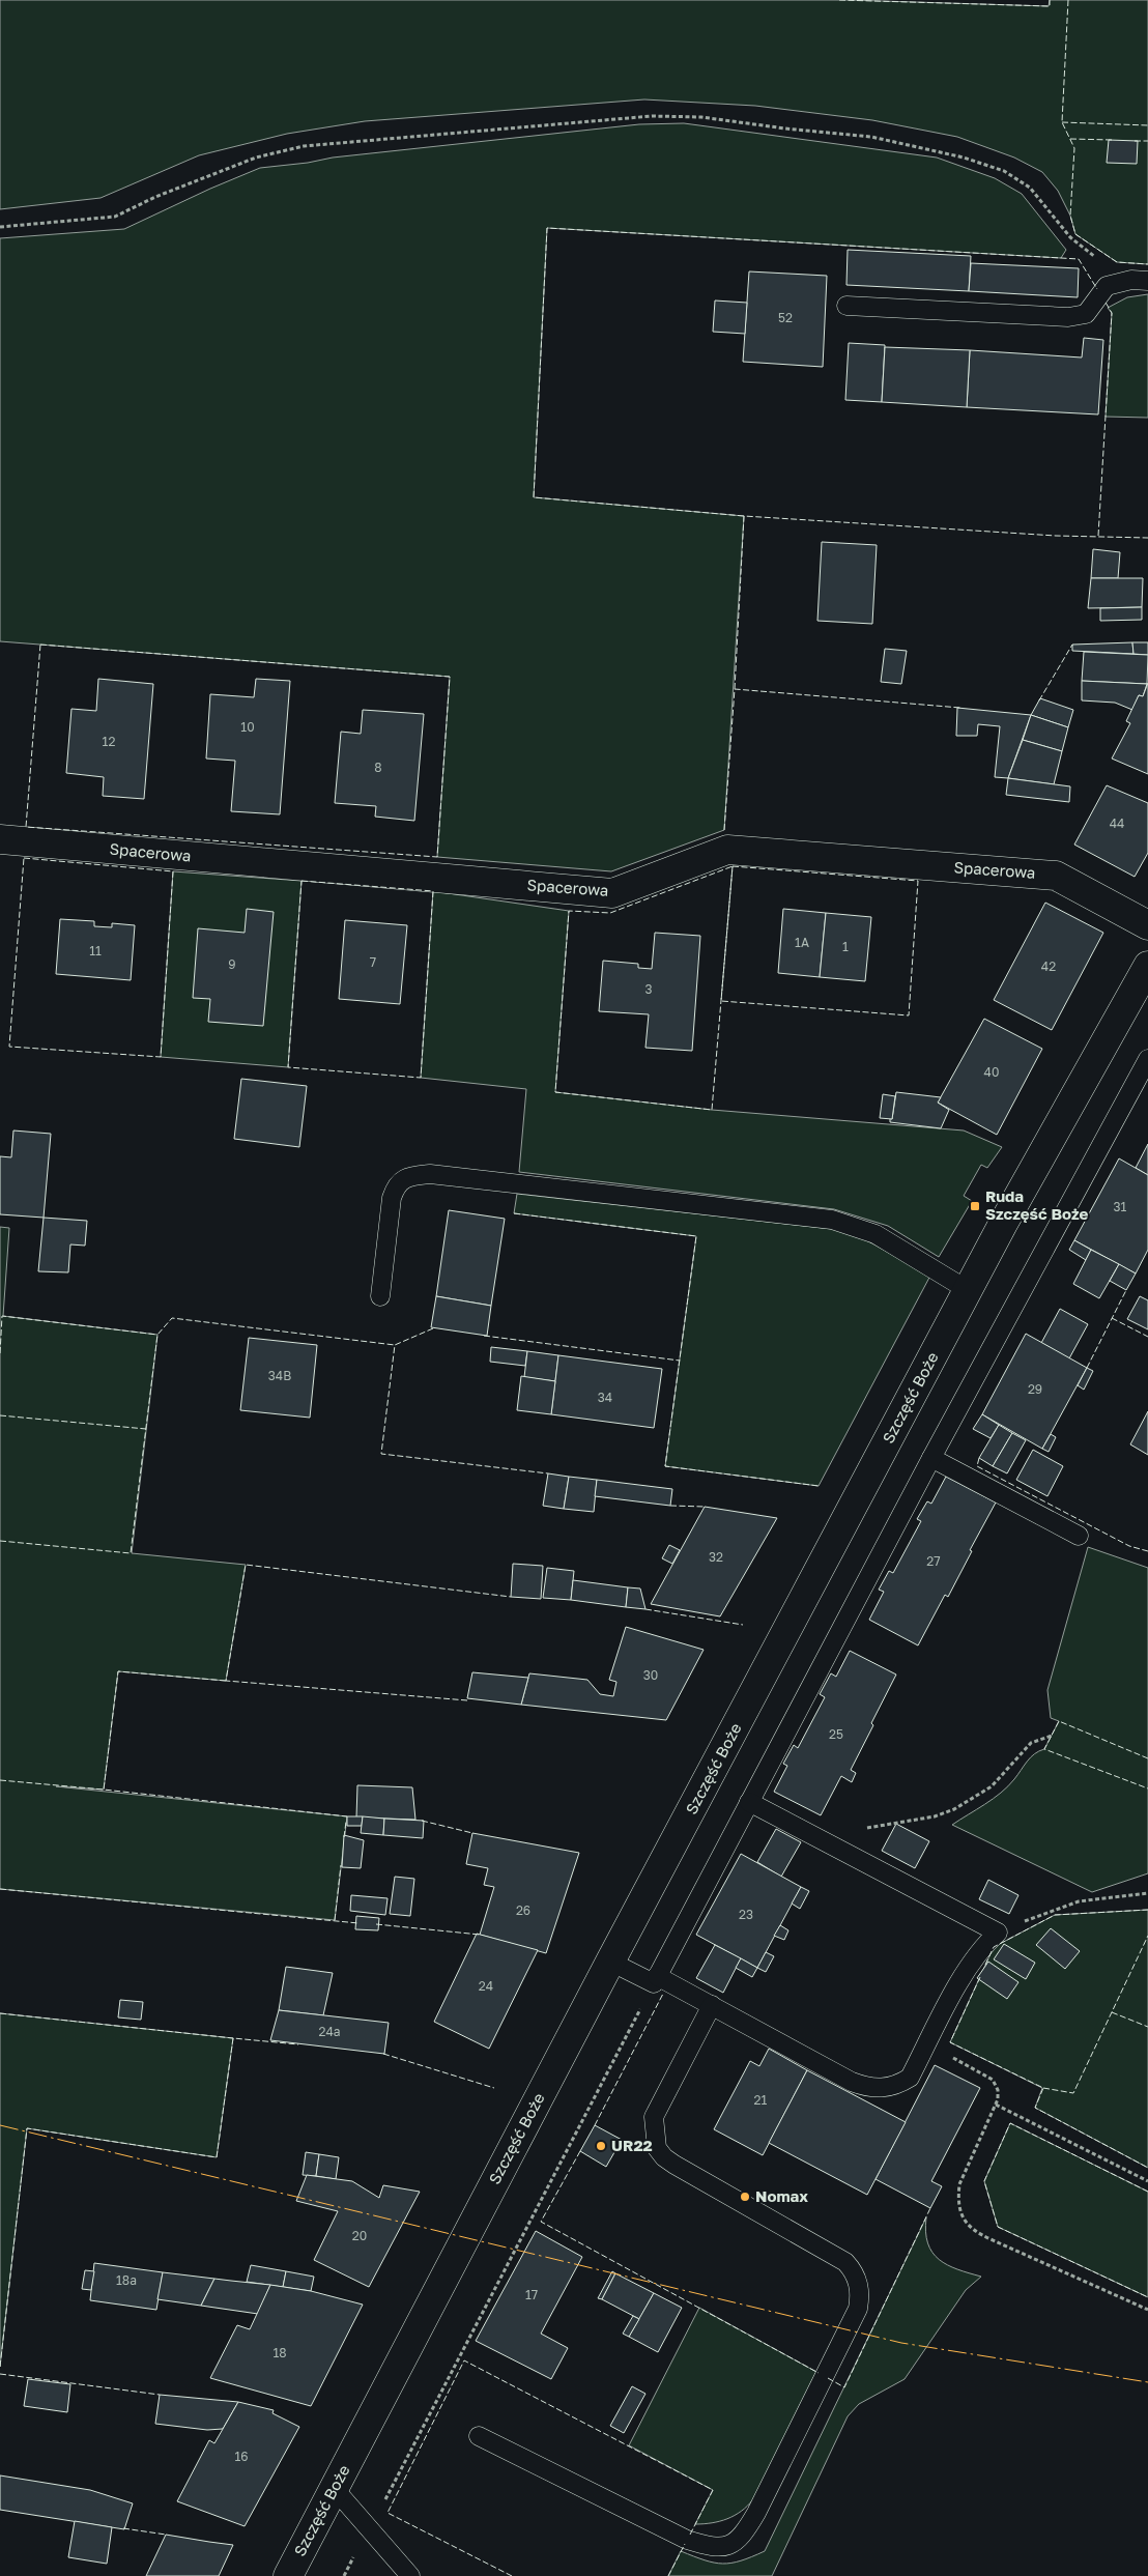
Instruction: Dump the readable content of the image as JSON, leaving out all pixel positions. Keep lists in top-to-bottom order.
{
  "streets": {
    "street": ["Spacerowa", "Szczęść Boże"]
  },
  "places": {
    "transit": ["Ruda Szczęść Boże"],
    "other": ["UR22", "Nomax"]
  },
  "house_numbers": [
    "52",
    "10",
    "12",
    "8",
    "44",
    "1A",
    "1",
    "11",
    "7",
    "9",
    "42",
    "3",
    "40",
    "31",
    "34B",
    "29",
    "34",
    "32",
    "27",
    "30",
    "25",
    "26",
    "23",
    "24",
    "24a",
    "21",
    "20",
    "18a",
    "17",
    "18",
    "16"
  ]
}
